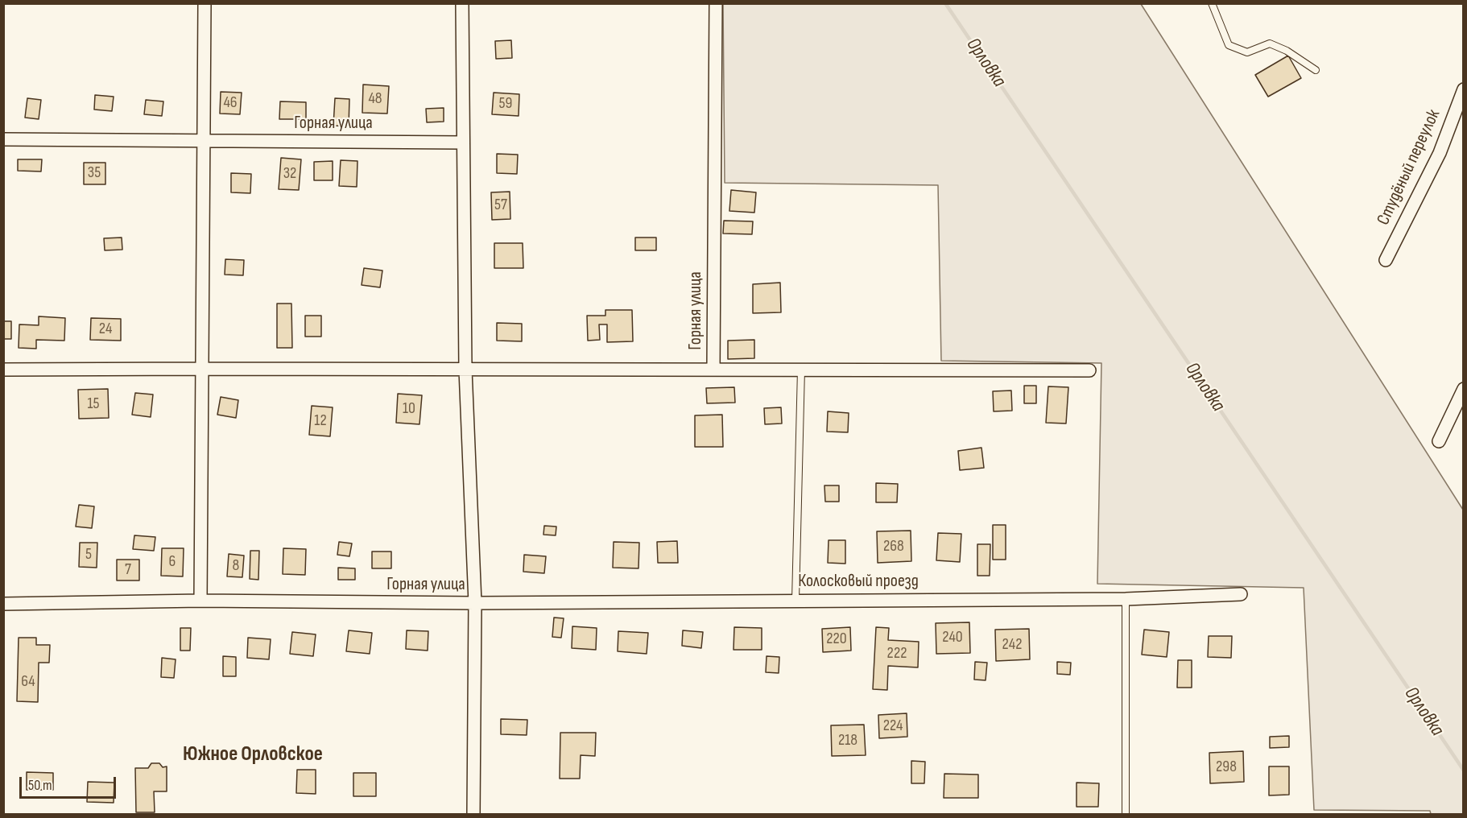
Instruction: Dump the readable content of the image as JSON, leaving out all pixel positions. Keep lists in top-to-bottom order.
{
  "streets": {
    "street": ["Горная улица", "Студёный переулок", "Колосковый проезд"]
  },
  "crossings": [
    ["Горная улица", "Колосковый проезд"]
  ],
  "districts": ["Южное Орловское"],
  "water": ["Орловка"],
  "house_numbers": [
    "48",
    "46",
    "59",
    "35",
    "32",
    "57",
    "24",
    "15",
    "10",
    "12",
    "268",
    "5",
    "6",
    "8",
    "7",
    "240",
    "220",
    "242",
    "222",
    "64",
    "224",
    "218",
    "298"
  ],
  "scale_bar": "50 m"
}
